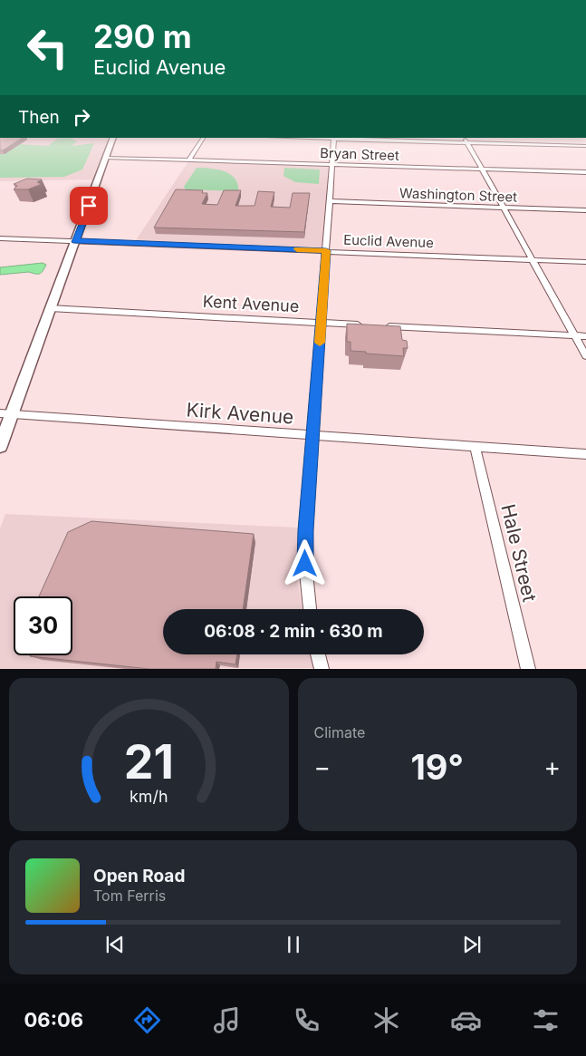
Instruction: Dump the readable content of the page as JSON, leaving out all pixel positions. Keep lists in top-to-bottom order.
{
  "streets": {
    "street": [
      "Bryan Street",
      "Washington Street",
      "Euclid Avenue",
      "Kent Avenue",
      "Kirk Avenue",
      "Hale Street"
    ]
  },
  "crossings": [
    ["Kirk Avenue", "Hale Street"]
  ],
  "page": {
    "turn": ["290 m", "Euclid Avenue"],
    "then": "Then",
    "limit": "30",
    "trip": "06:08 · 2 min · 630 m",
    "tile": "Climate",
    "heat": ["−", "19°", "+"],
    "song": ["Open Road", "Tom Ferris"],
    "tabs": "06:06",
    "gauge": ["21", "km/h"]
  }
}
